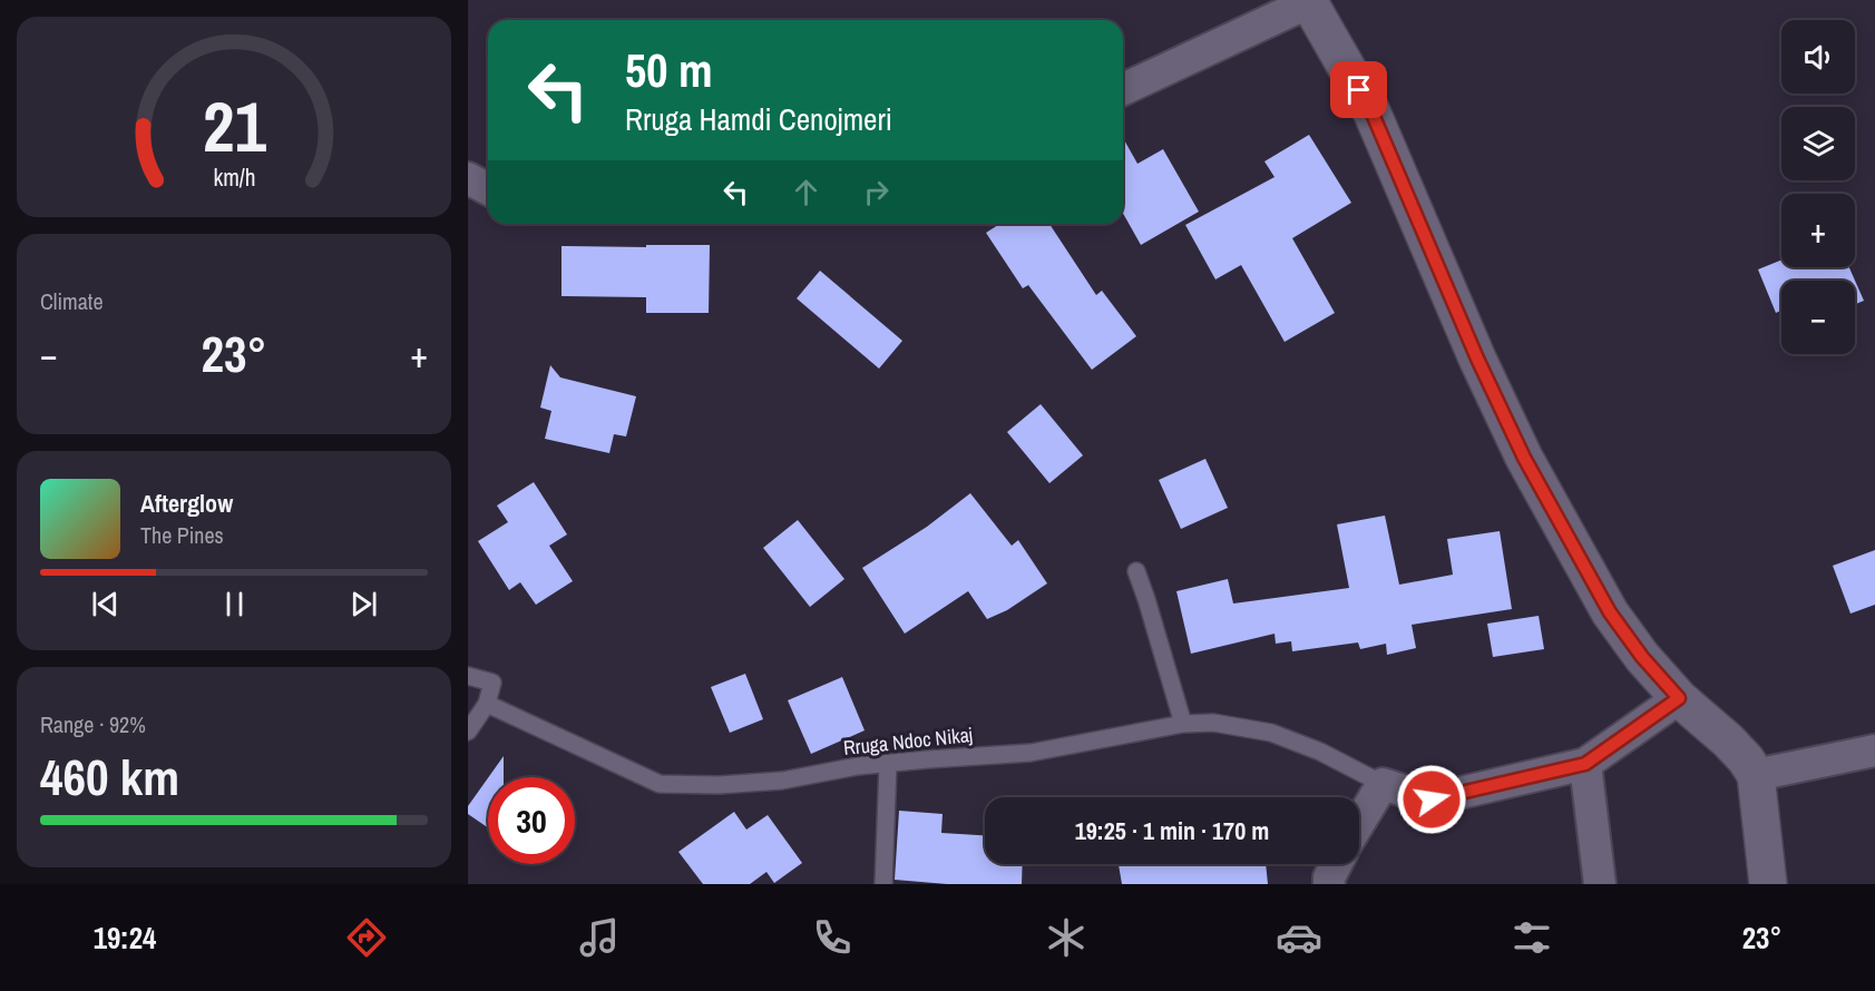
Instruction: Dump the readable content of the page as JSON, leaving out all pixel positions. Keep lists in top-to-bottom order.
{
  "streets": {
    "lane": ["Rruga Ndoc Nikaj"]
  },
  "page": {
    "map_buttons": ["+", "−"],
    "turn": ["50 m", "Rruga Hamdi Cenojmeri"],
    "tile": [
      "Climate",
      ["Range · 92%", "460 km"]
    ],
    "heat": ["−", "23°", "+"],
    "song": ["Afterglow", "The Pines"],
    "limit": "30",
    "trip": "19:25 · 1 min · 170 m",
    "tabs": ["19:24", "23°"],
    "gauge": ["21", "km/h"]
  }
}
